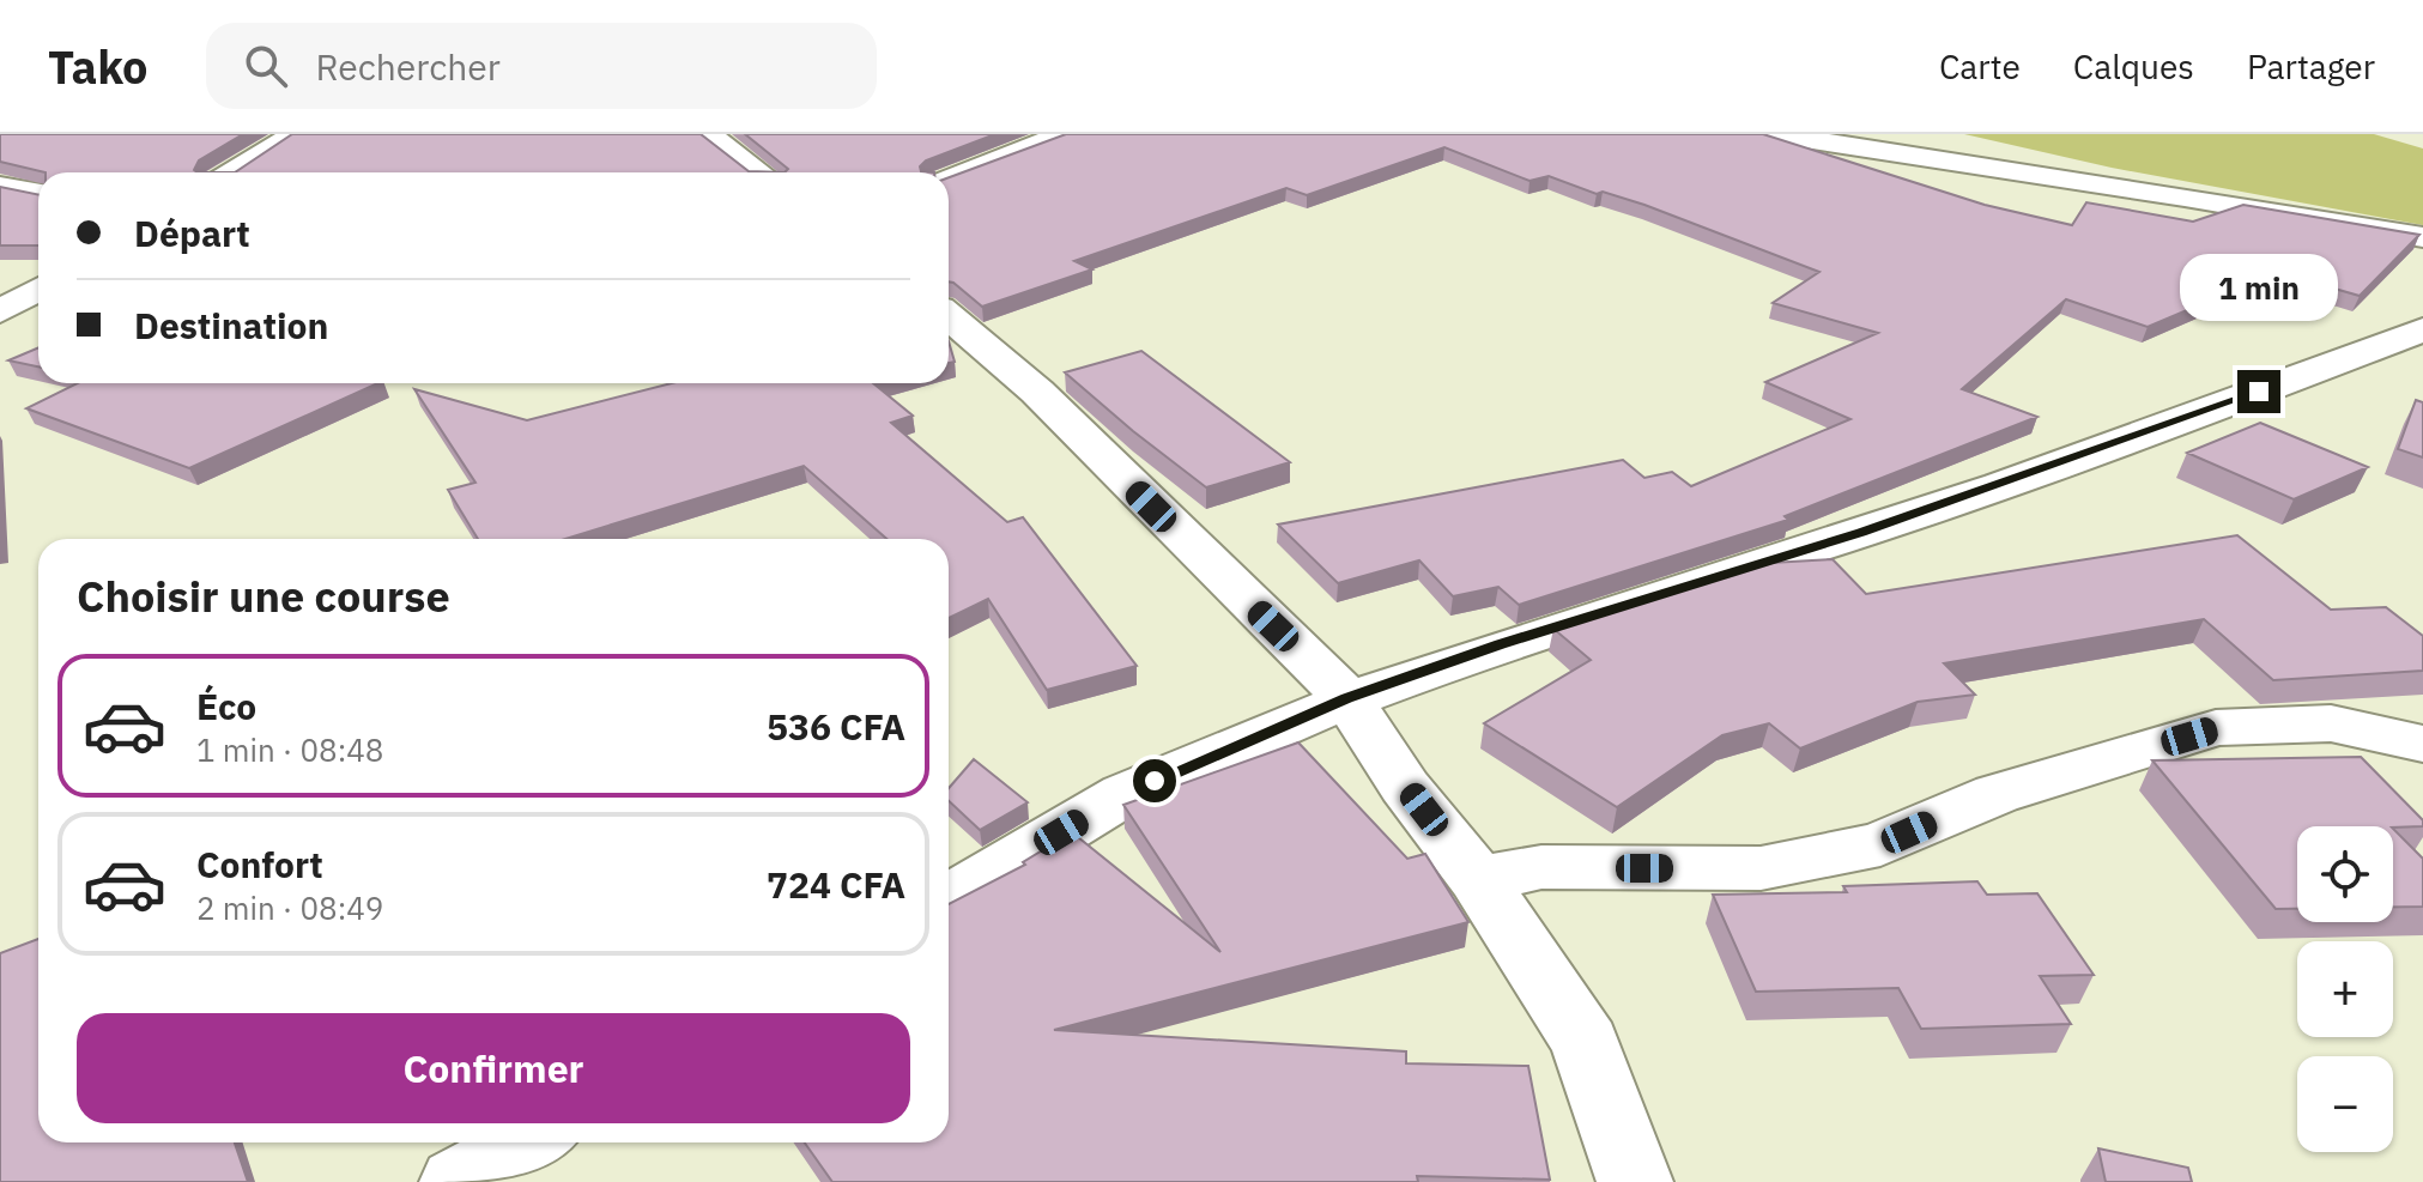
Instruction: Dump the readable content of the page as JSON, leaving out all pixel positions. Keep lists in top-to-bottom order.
{
  "page": {
    "header": "Tako",
    "search": "Rechercher",
    "nav": ["Carte", "Calques", "Partager"],
    "banner": ["Départ", "Destination"],
    "bubble": "1 min",
    "heading": "Choisir une course",
    "list": [
      {
        "name": "Éco",
        "note": "1 min · 08:48",
        "value": "536 CFA"
      },
      {
        "name": "Confort",
        "note": "2 min · 08:49",
        "value": "724 CFA"
      }
    ],
    "map_buttons": ["+", "−"],
    "buttons": "Confirmer"
  }
}
